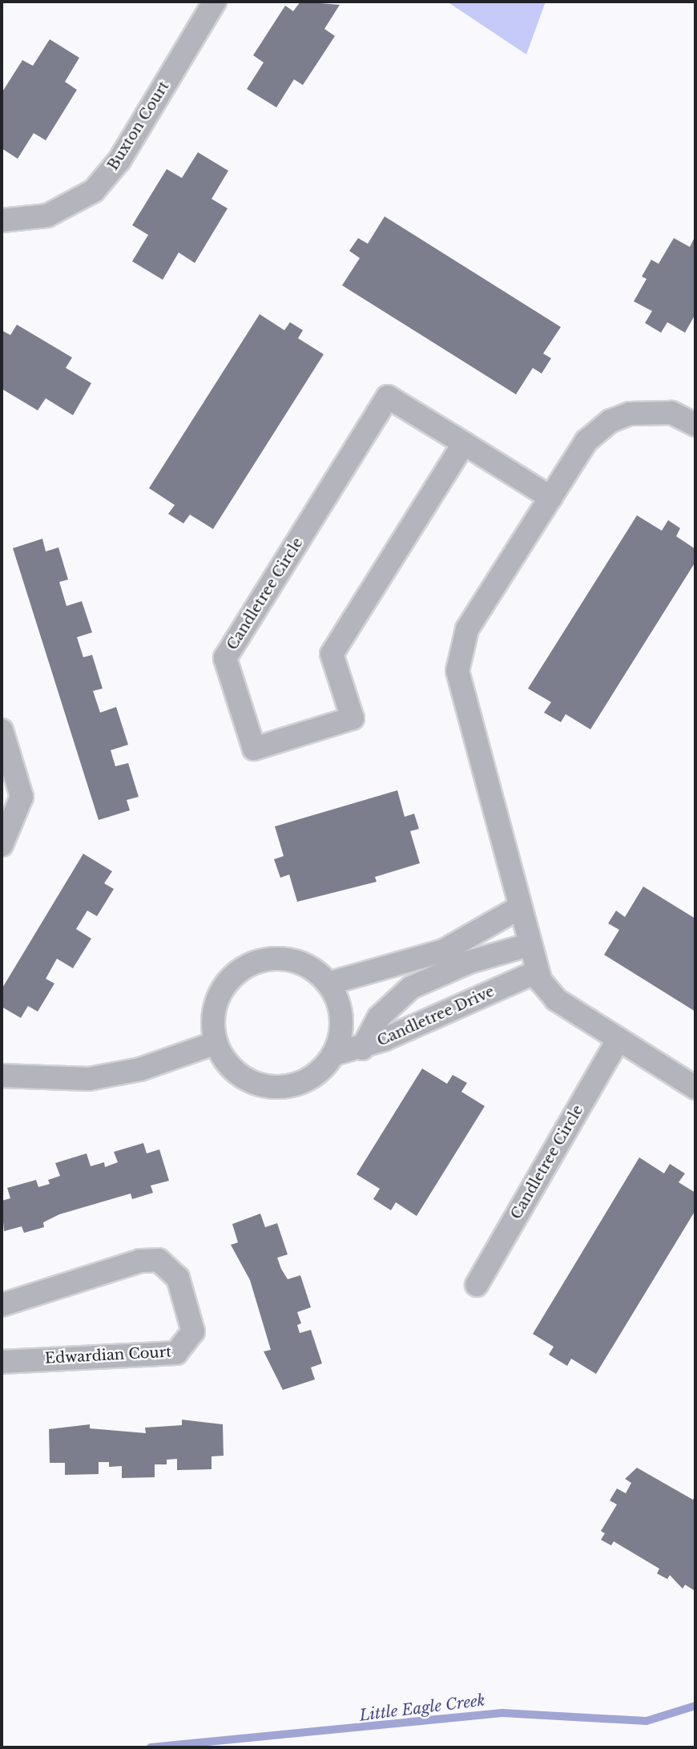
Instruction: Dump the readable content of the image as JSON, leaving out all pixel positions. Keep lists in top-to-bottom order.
{
  "streets": {
    "street": [
      "Buxton Court",
      "Candletree Circle",
      "Candletree Drive",
      "Edwardian Court"
    ]
  },
  "water": ["Little Eagle Creek"]
}
